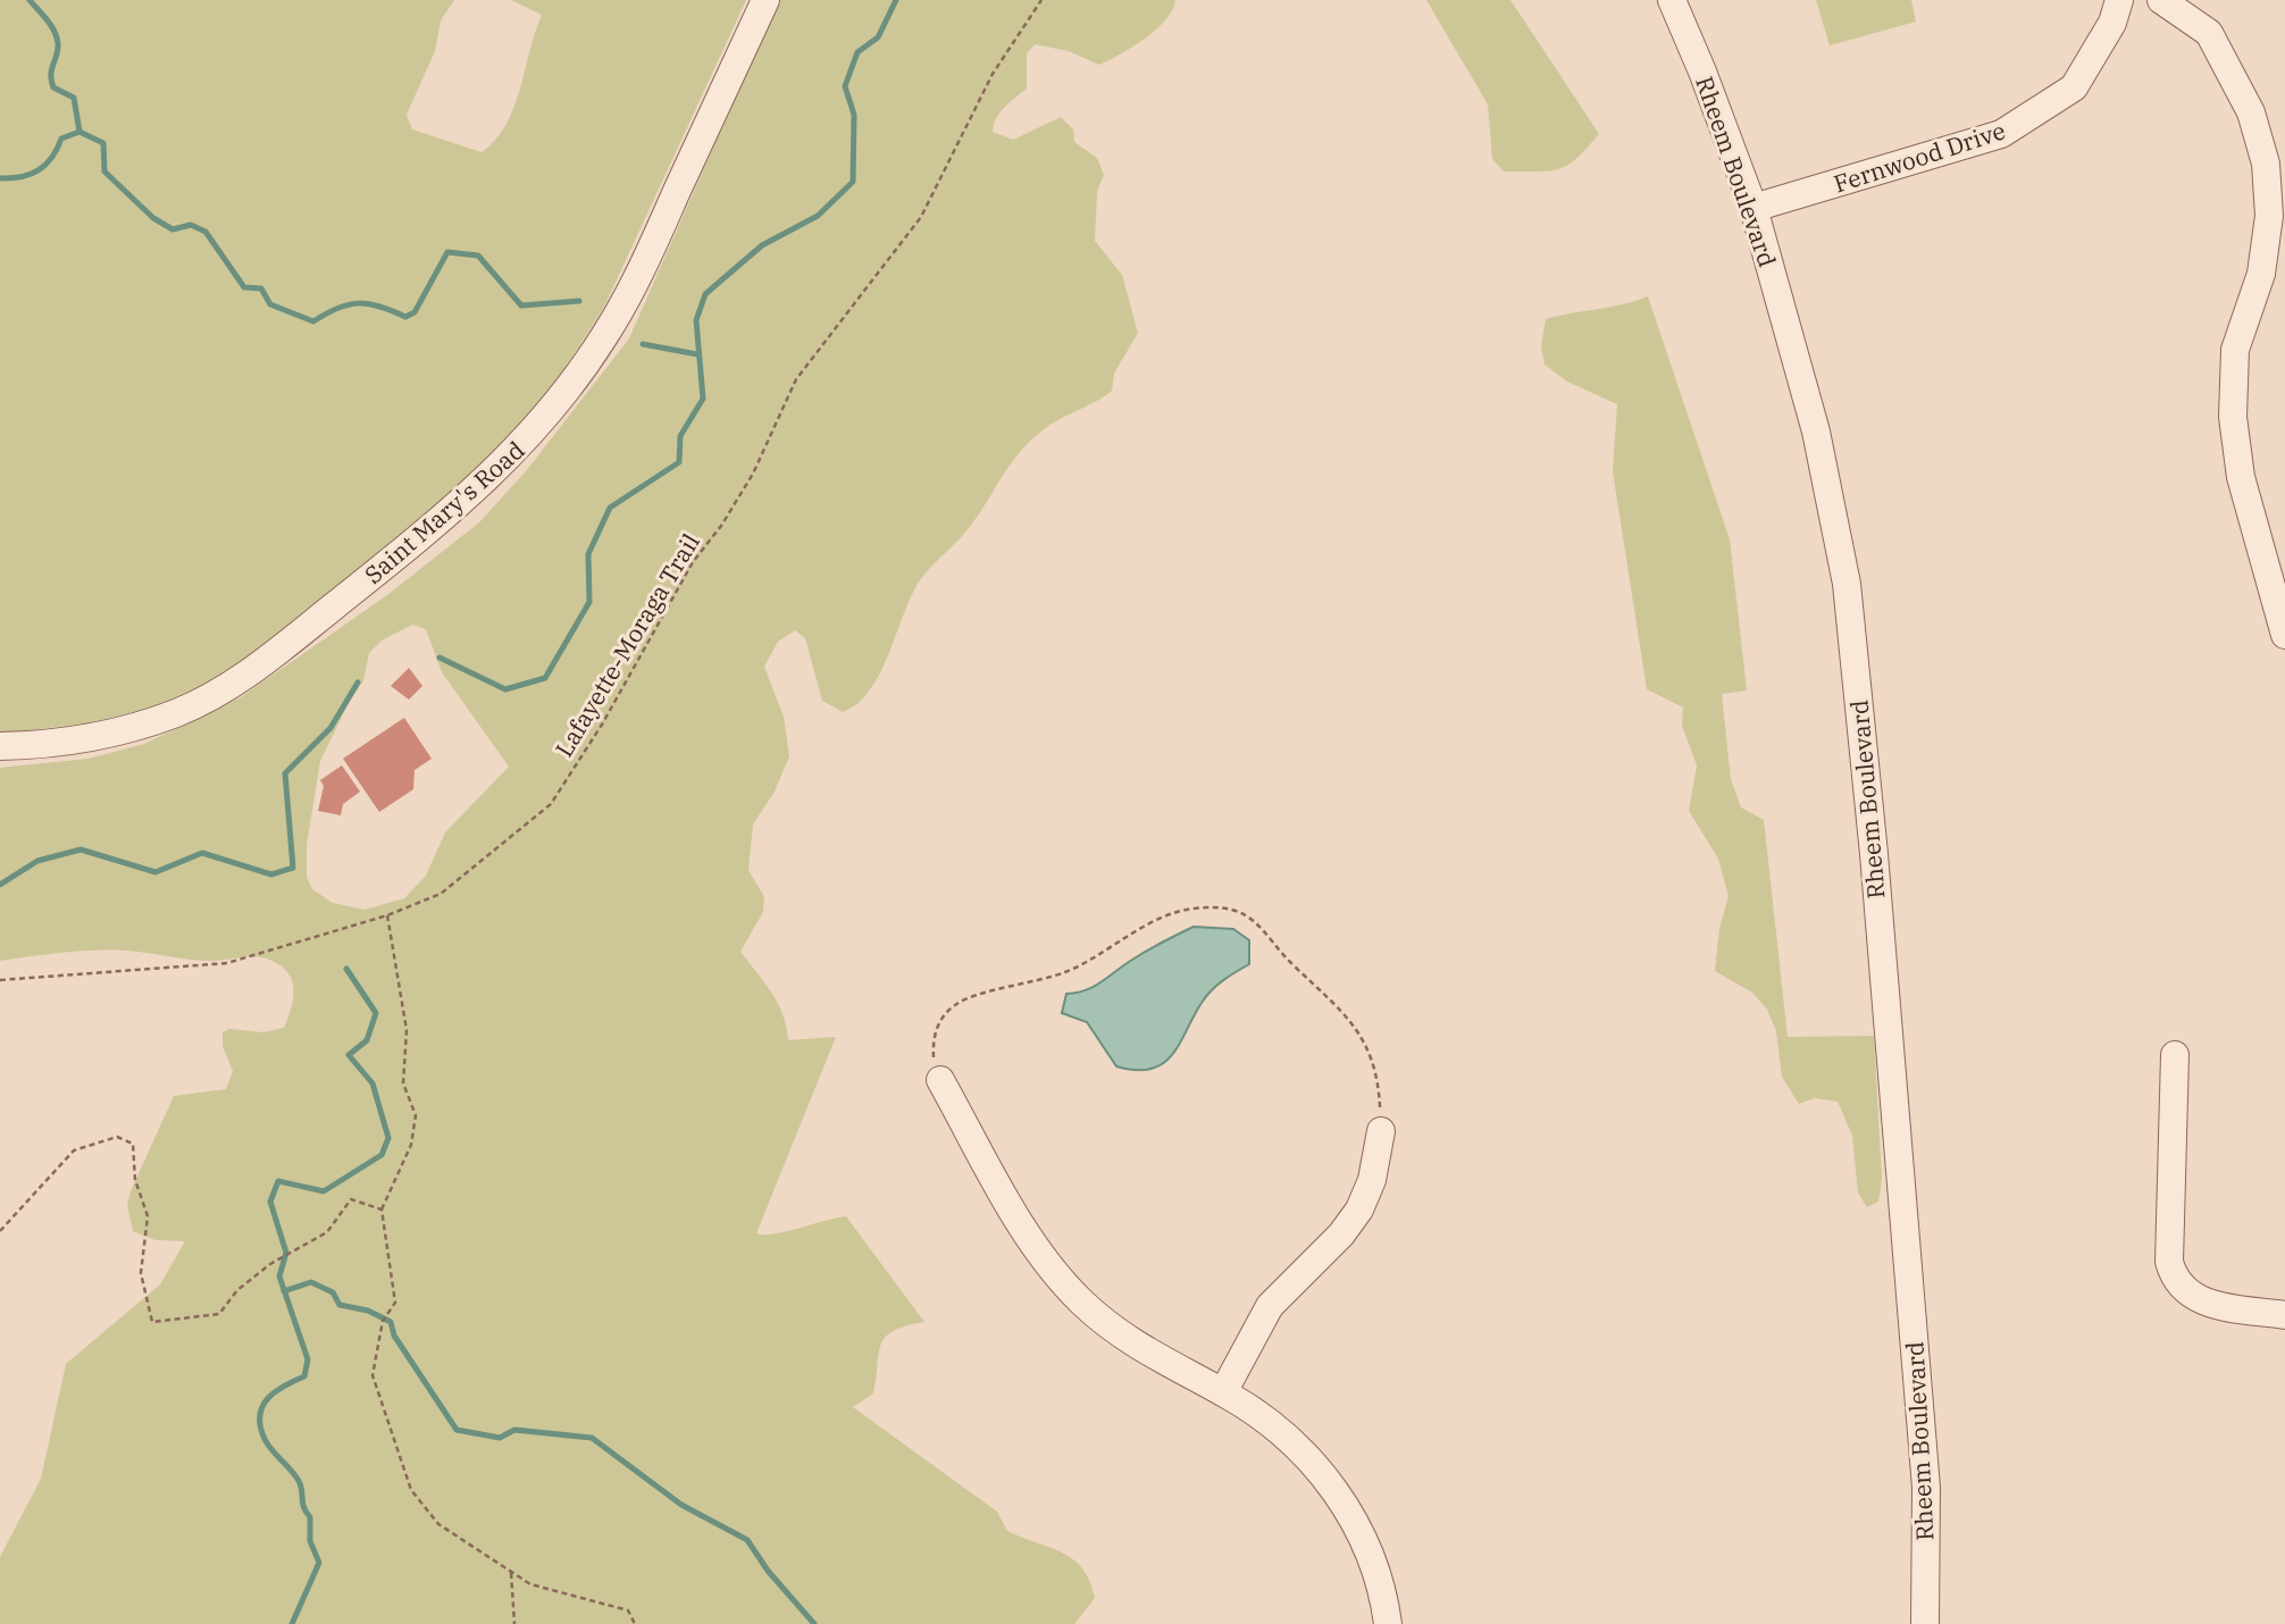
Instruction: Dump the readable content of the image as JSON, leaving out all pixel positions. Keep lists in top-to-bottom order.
{
  "streets": {
    "street": ["Fernwood Drive", "Rheem Boulevard", "Saint Mary's Road"],
    "path": ["Lafayette-Moraga Trail"]
  },
  "crossings": [
    ["Fernwood Drive", "Rheem Boulevard"]
  ]
}
